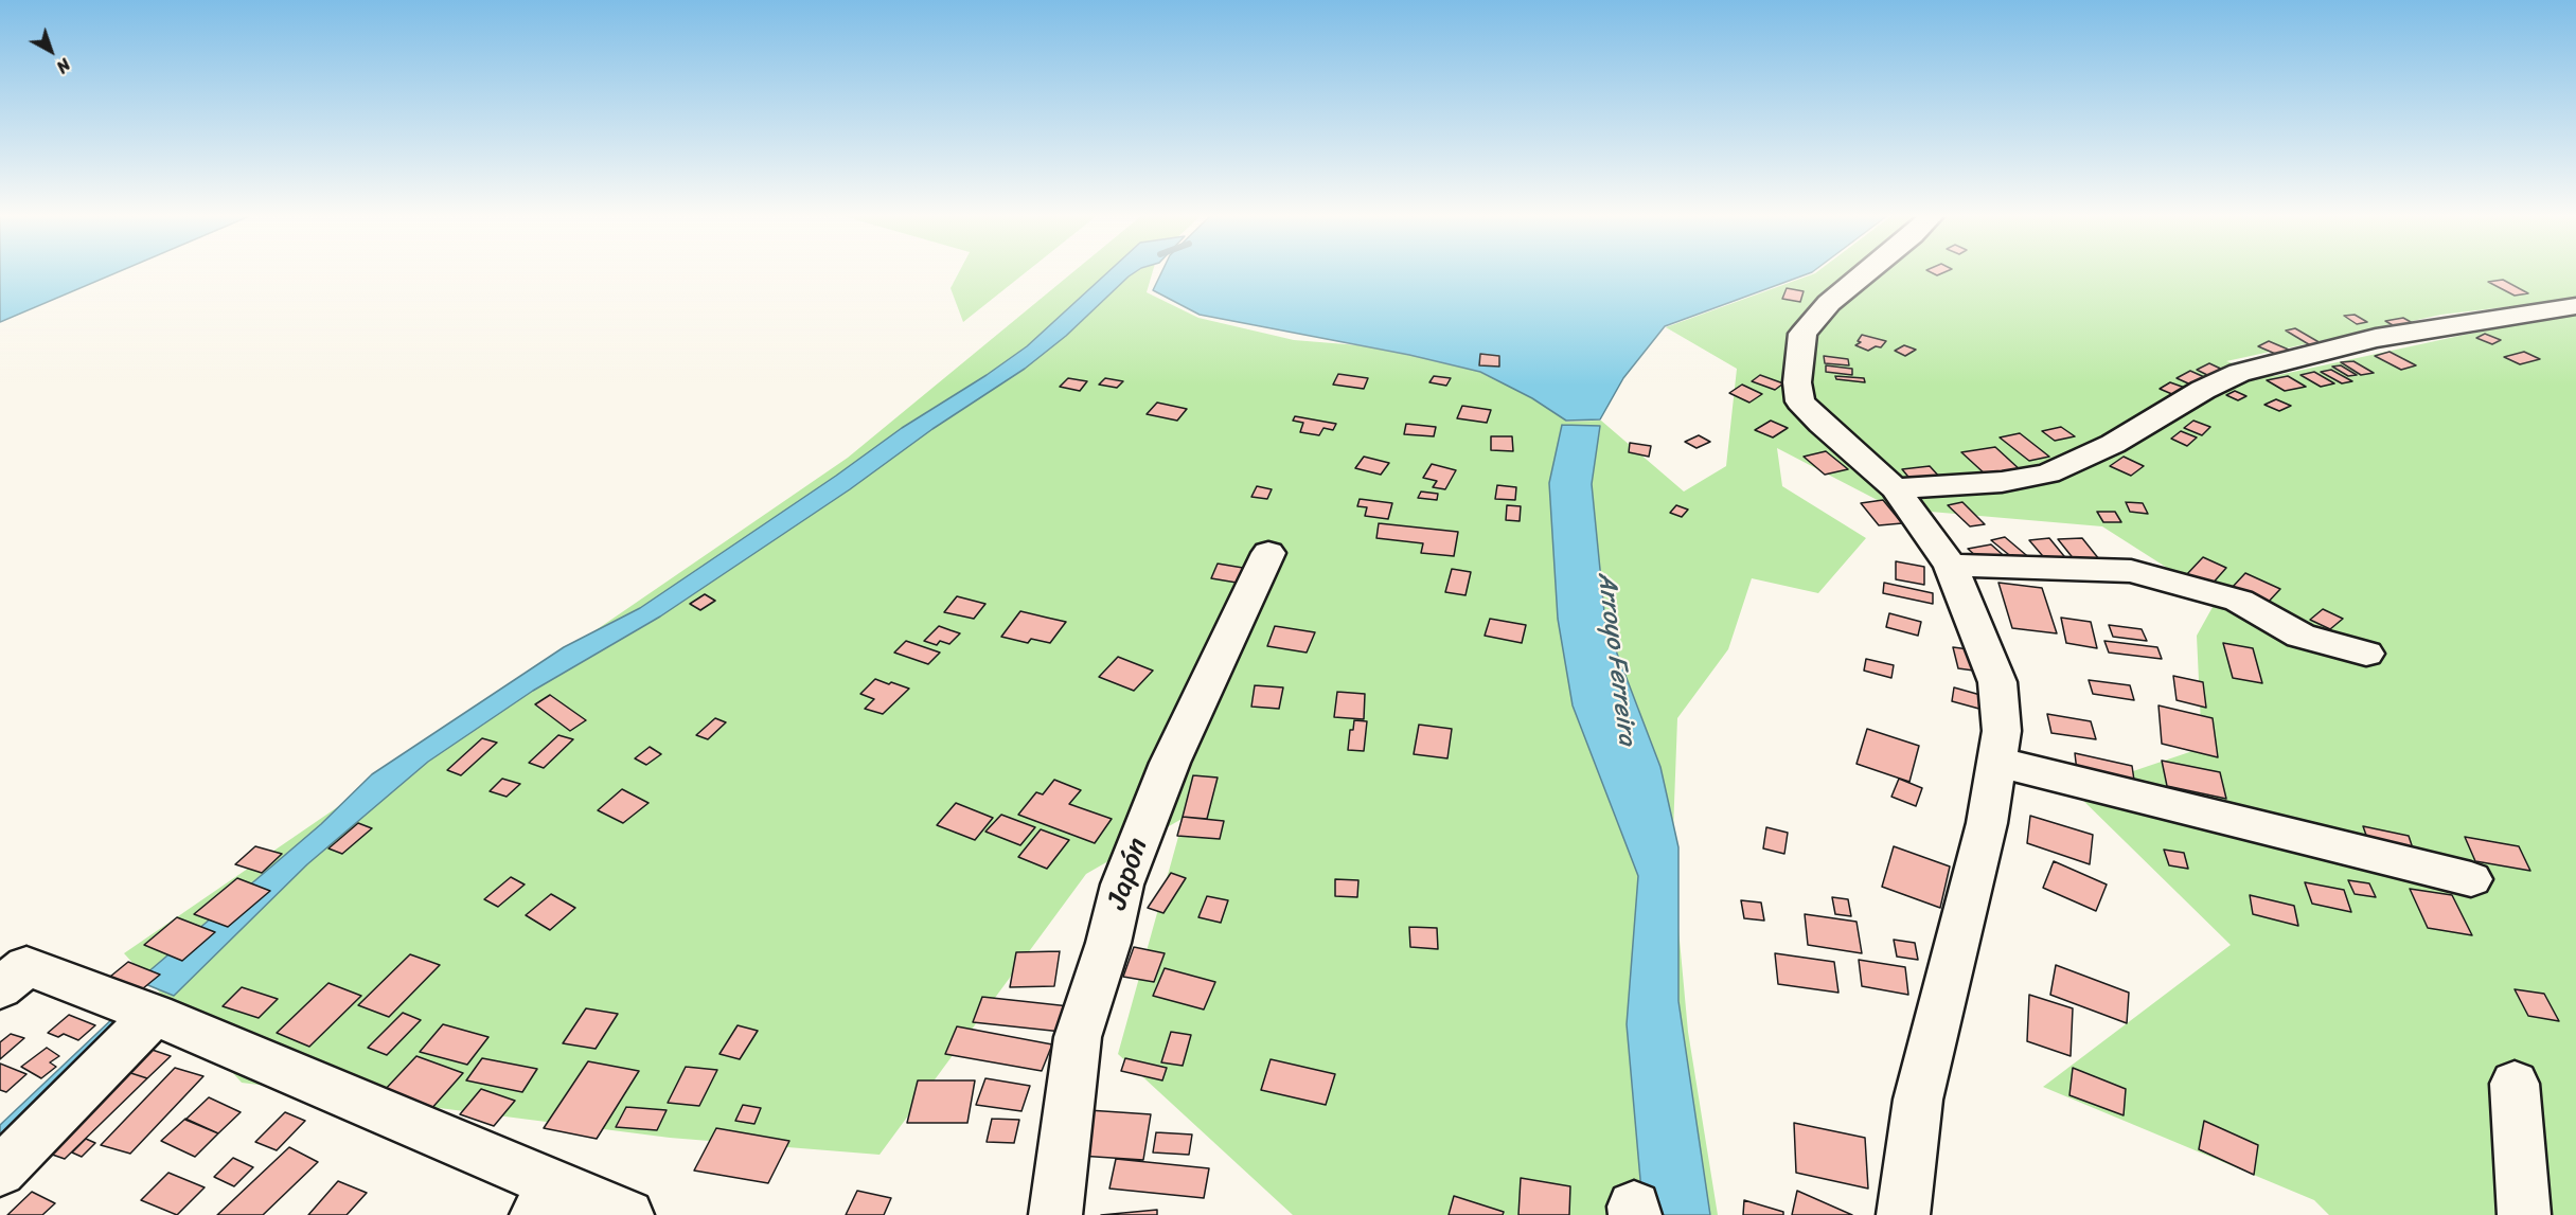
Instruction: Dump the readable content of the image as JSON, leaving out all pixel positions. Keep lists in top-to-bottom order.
{
  "streets": {
    "street": ["Japón"]
  },
  "water": ["Arroyo Ferreira"],
  "north": "bottom right"
}
